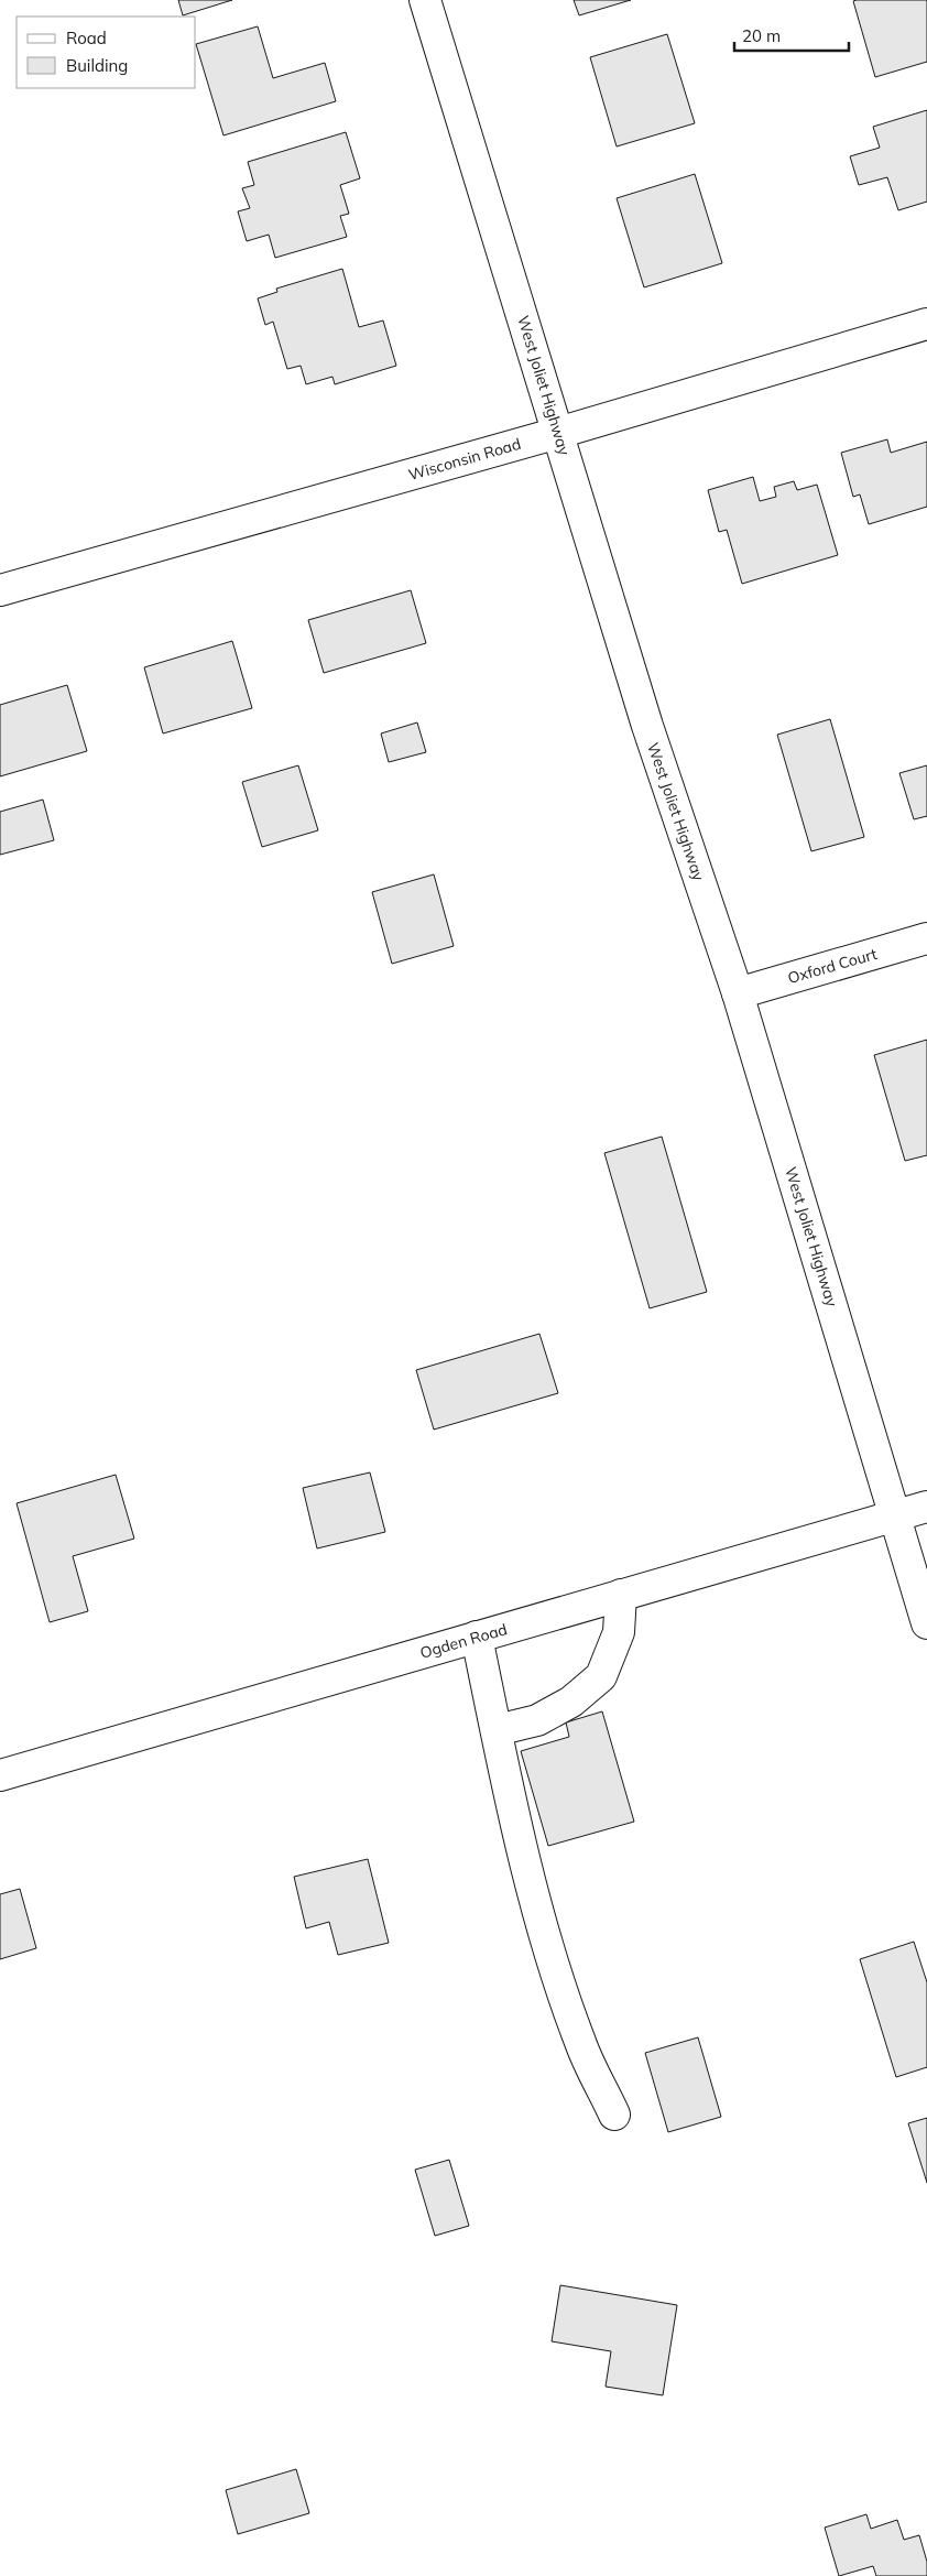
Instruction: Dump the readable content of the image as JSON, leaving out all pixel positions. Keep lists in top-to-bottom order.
{
  "streets": {
    "street": [
      "West Joliet Highway",
      "Wisconsin Road",
      "Oxford Court",
      "Ogden Road"
    ]
  },
  "crossings": [
    ["West Joliet Highway", "Wisconsin Road"],
    ["West Joliet Highway", "Oxford Court"],
    ["West Joliet Highway", "Ogden Road"]
  ],
  "legend": ["Road", "Building"],
  "scale_bar": "20 m"
}
